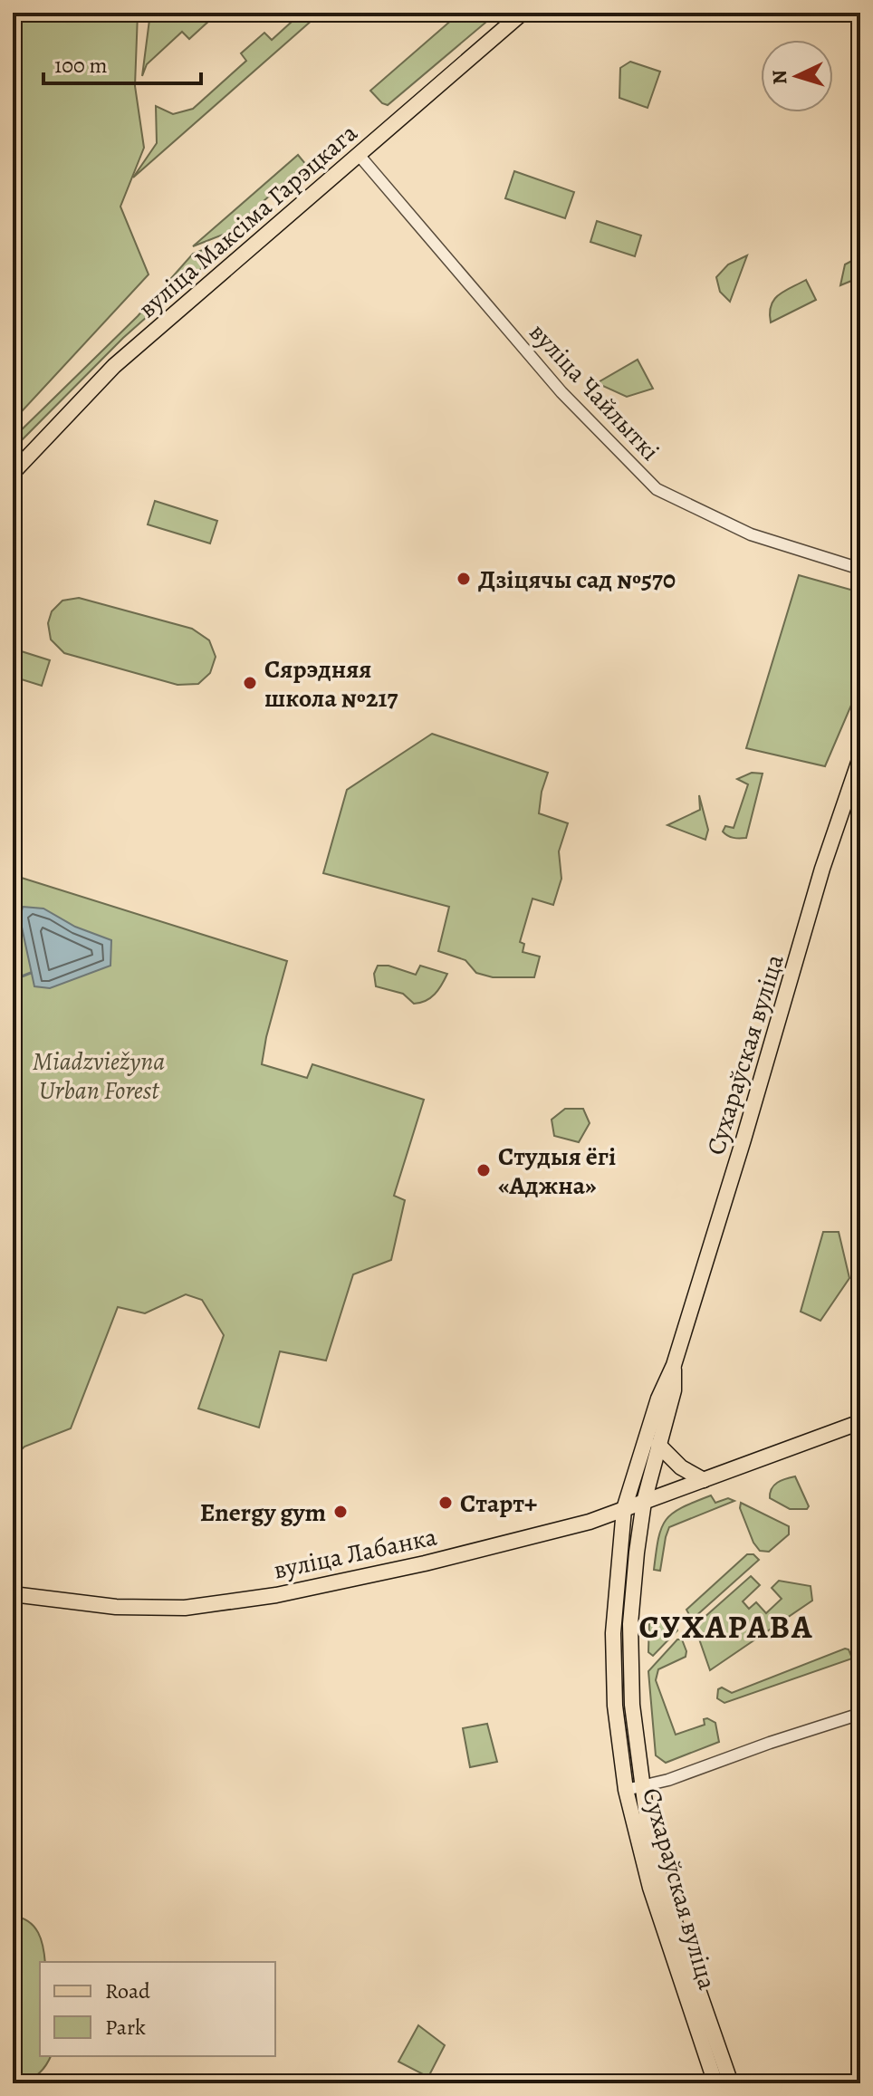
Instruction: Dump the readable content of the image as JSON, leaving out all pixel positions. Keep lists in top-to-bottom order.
{
  "streets": {
    "main road": ["вуліца Максіма Гарэцкага", "Сухараўская вуліца", "вуліца Лабанка"],
    "street": ["вуліца Чайлыткі"]
  },
  "crossings": [
    ["вуліца Максіма Гарэцкага", "вуліца Чайлыткі"],
    ["Сухараўская вуліца", "вуліца Лабанка"]
  ],
  "districts": ["СУХАРАВА"],
  "parks": ["Miadzviežyna Urban Forest"],
  "places": [
    "Дзіцячы сад №570",
    "Сярэдняя школа №217",
    "Студыя ёгі «Аджна»",
    "Старт+",
    "Energy gym"
  ],
  "legend": ["Road", "Park"],
  "scale_bar": "100 m",
  "north": "left"
}
